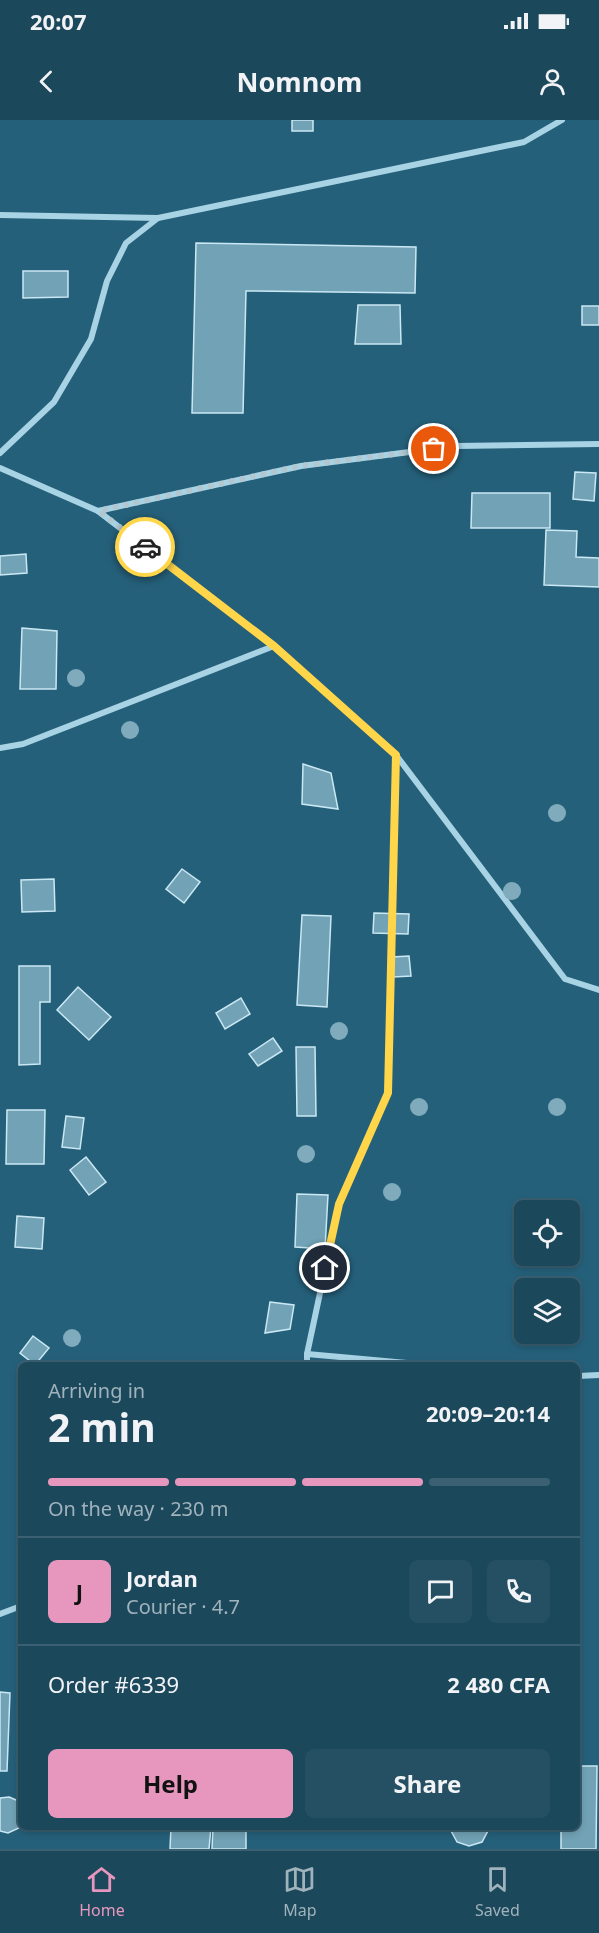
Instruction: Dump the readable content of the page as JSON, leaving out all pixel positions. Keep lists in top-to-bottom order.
{
  "page": {
    "status": "20:07",
    "header": "Nomnom",
    "heading": ["2 min", "Arriving in", "20:09–20:14"],
    "panel": [
      "Jordan",
      "Courier · 4.7",
      "Order #6339",
      "2 480 CFA"
    ],
    "bar": "On the way · 230 m",
    "round": "J",
    "buttons": ["Help", "Share"],
    "tabs": ["Home", "Map", "Saved"]
  }
}
